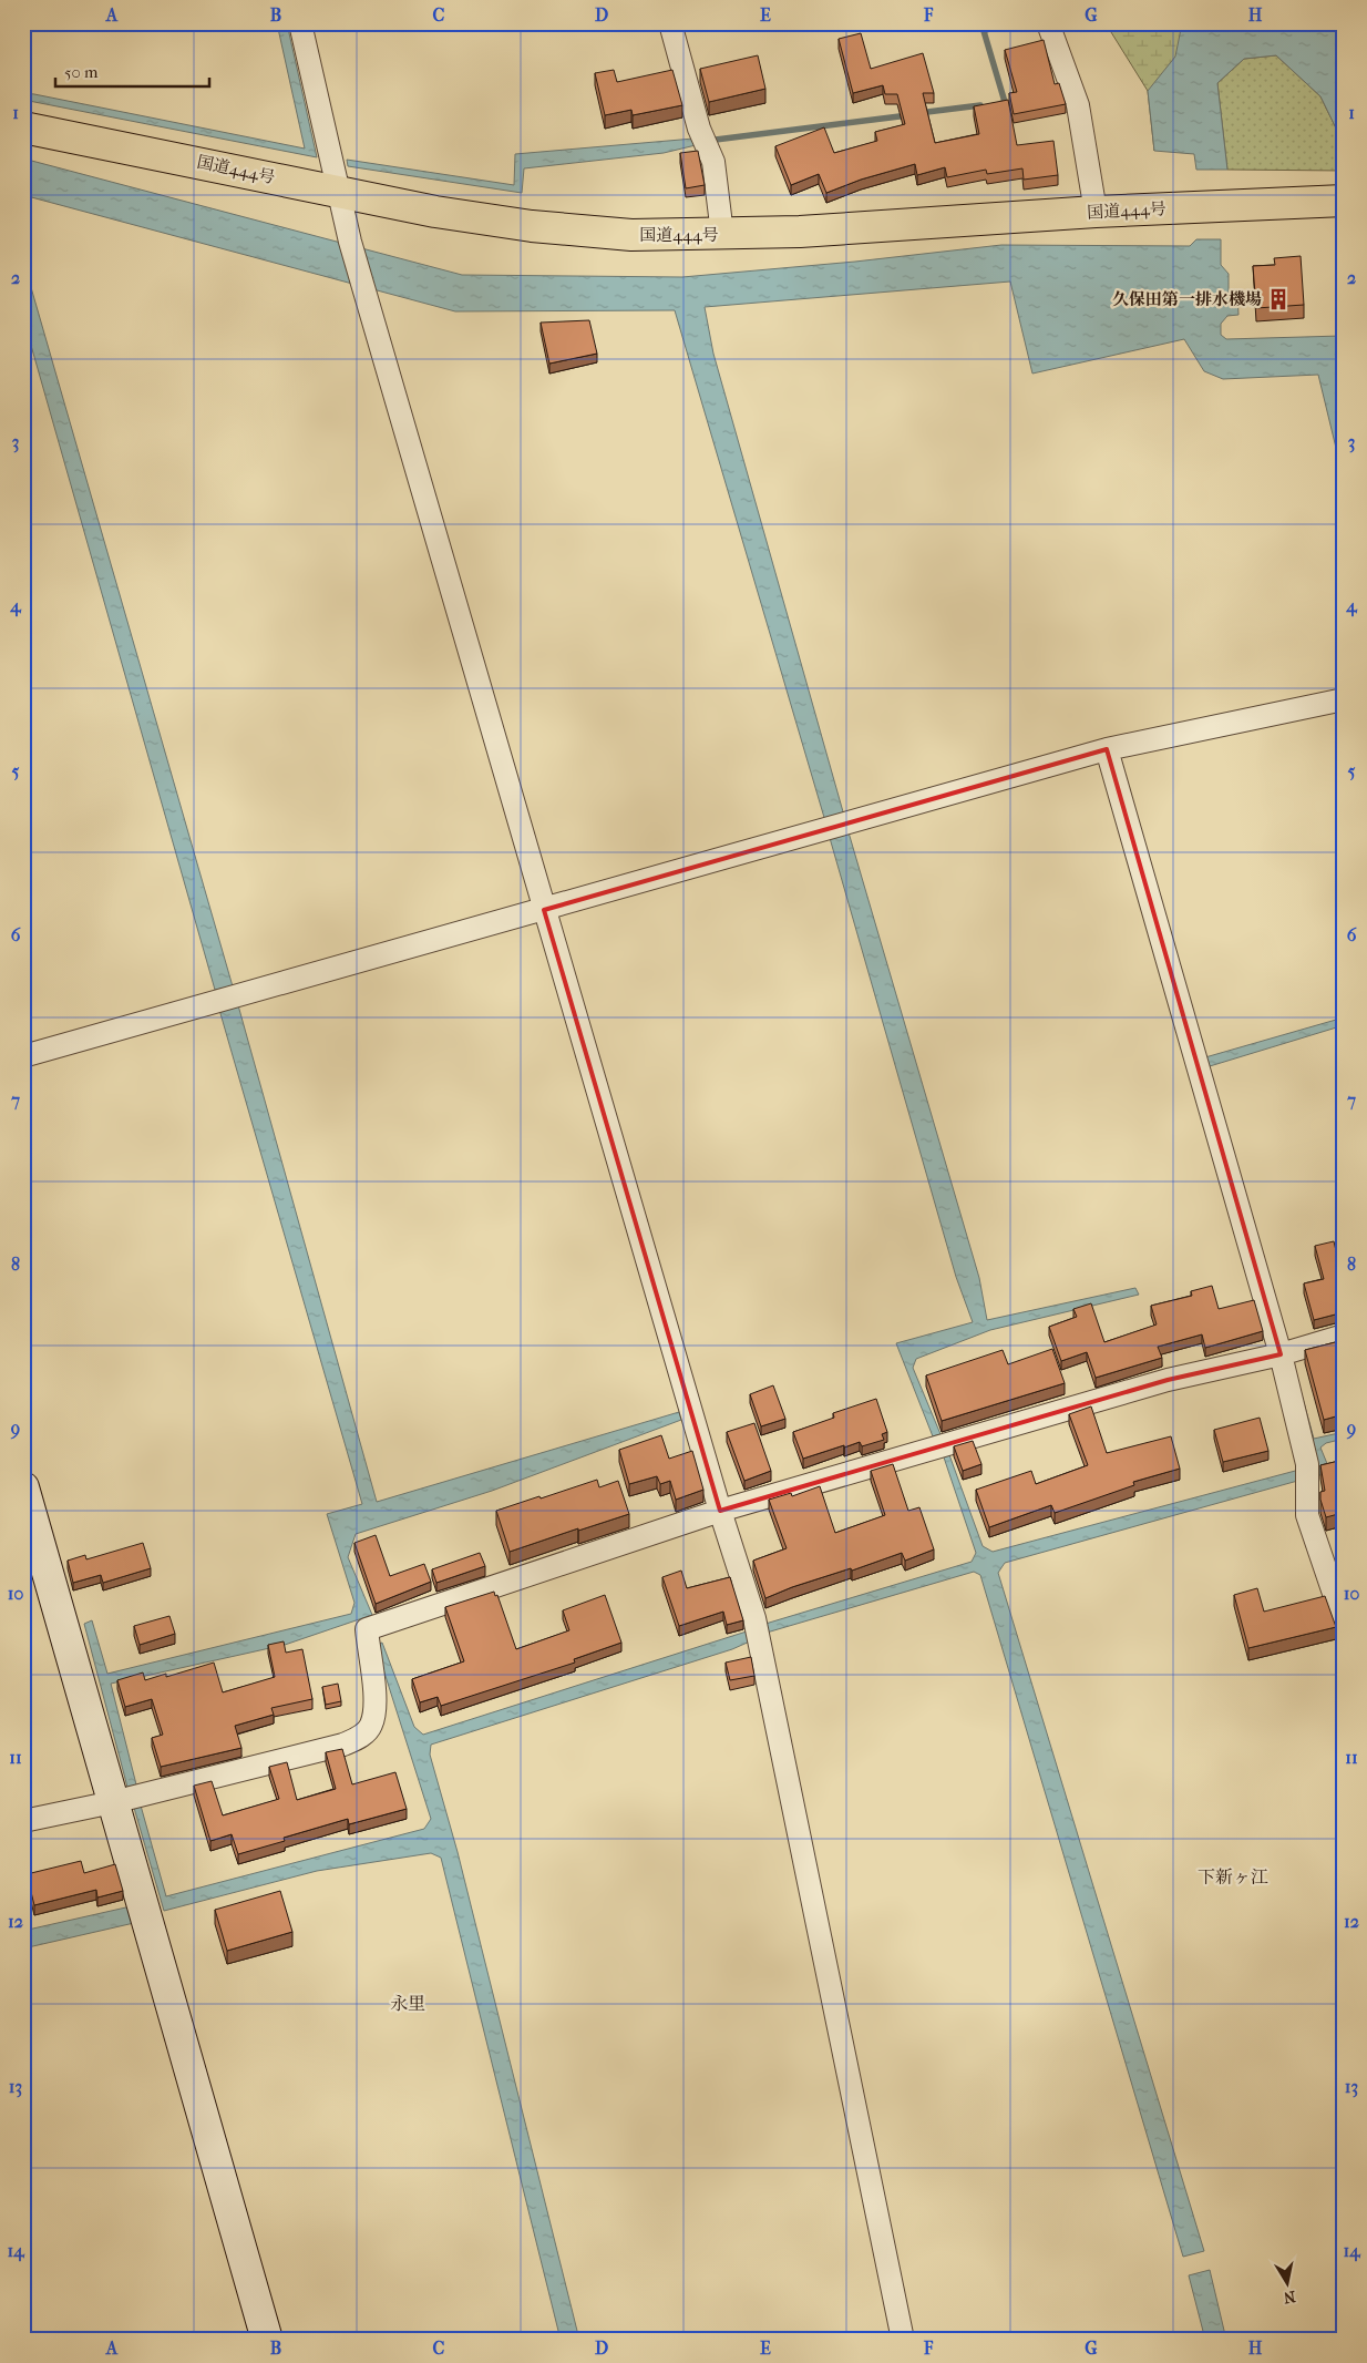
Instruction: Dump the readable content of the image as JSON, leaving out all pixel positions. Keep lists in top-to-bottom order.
{
  "streets": {
    "highway": ["国道444号"]
  },
  "districts": ["下新ヶ江", "永里"],
  "places": {
    "building": ["久保田第一排水機場"]
  },
  "scale_bar": "50 m",
  "north": "bottom",
  "grid": {
    "columns": [
      "A",
      "B",
      "C",
      "D",
      "E",
      "F",
      "G",
      "H"
    ],
    "rows": [
      "1",
      "2",
      "3",
      "4",
      "5",
      "6",
      "7",
      "8",
      "9",
      "10",
      "11",
      "12",
      "13",
      "14"
    ]
  }
}
